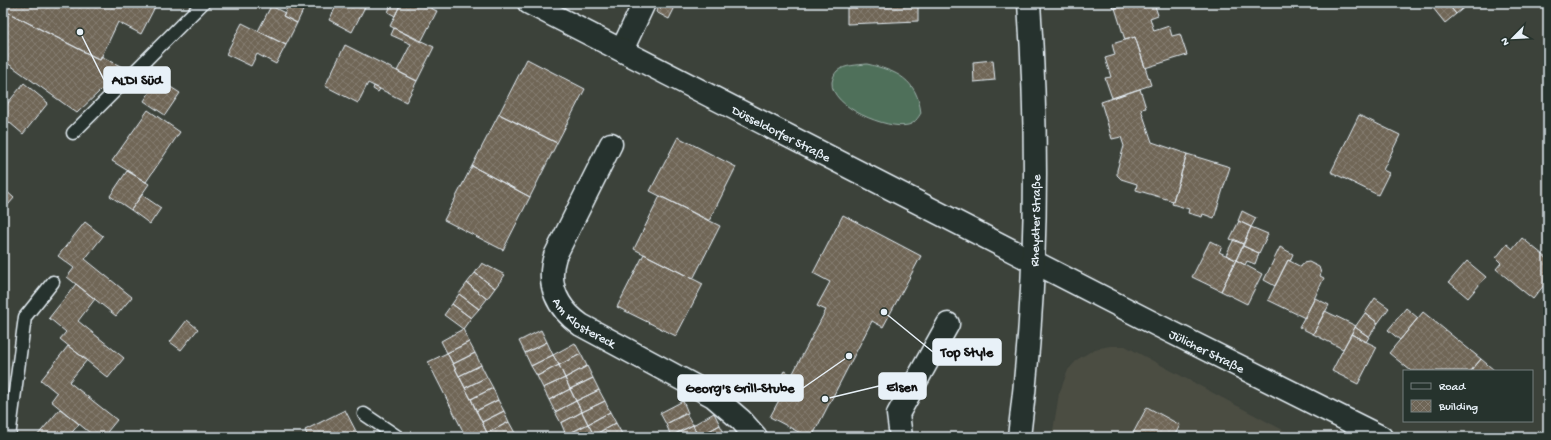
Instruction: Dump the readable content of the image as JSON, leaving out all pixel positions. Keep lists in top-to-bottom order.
{
  "streets": {
    "street": [
      "Düsseldorfer Straße",
      "Rheydter Straße",
      "Am Klostereck",
      "Jülicher Straße"
    ]
  },
  "crossings": [
    ["Düsseldorfer Straße", "Rheydter Straße"],
    ["Düsseldorfer Straße", "Jülicher Straße"],
    ["Rheydter Straße", "Jülicher Straße"]
  ],
  "places": [
    "ALDI Süd",
    "Top Style",
    "Georg's Grill-Stube",
    "Elsen"
  ],
  "legend": ["Road", "Building"],
  "north": "bottom left"
}
